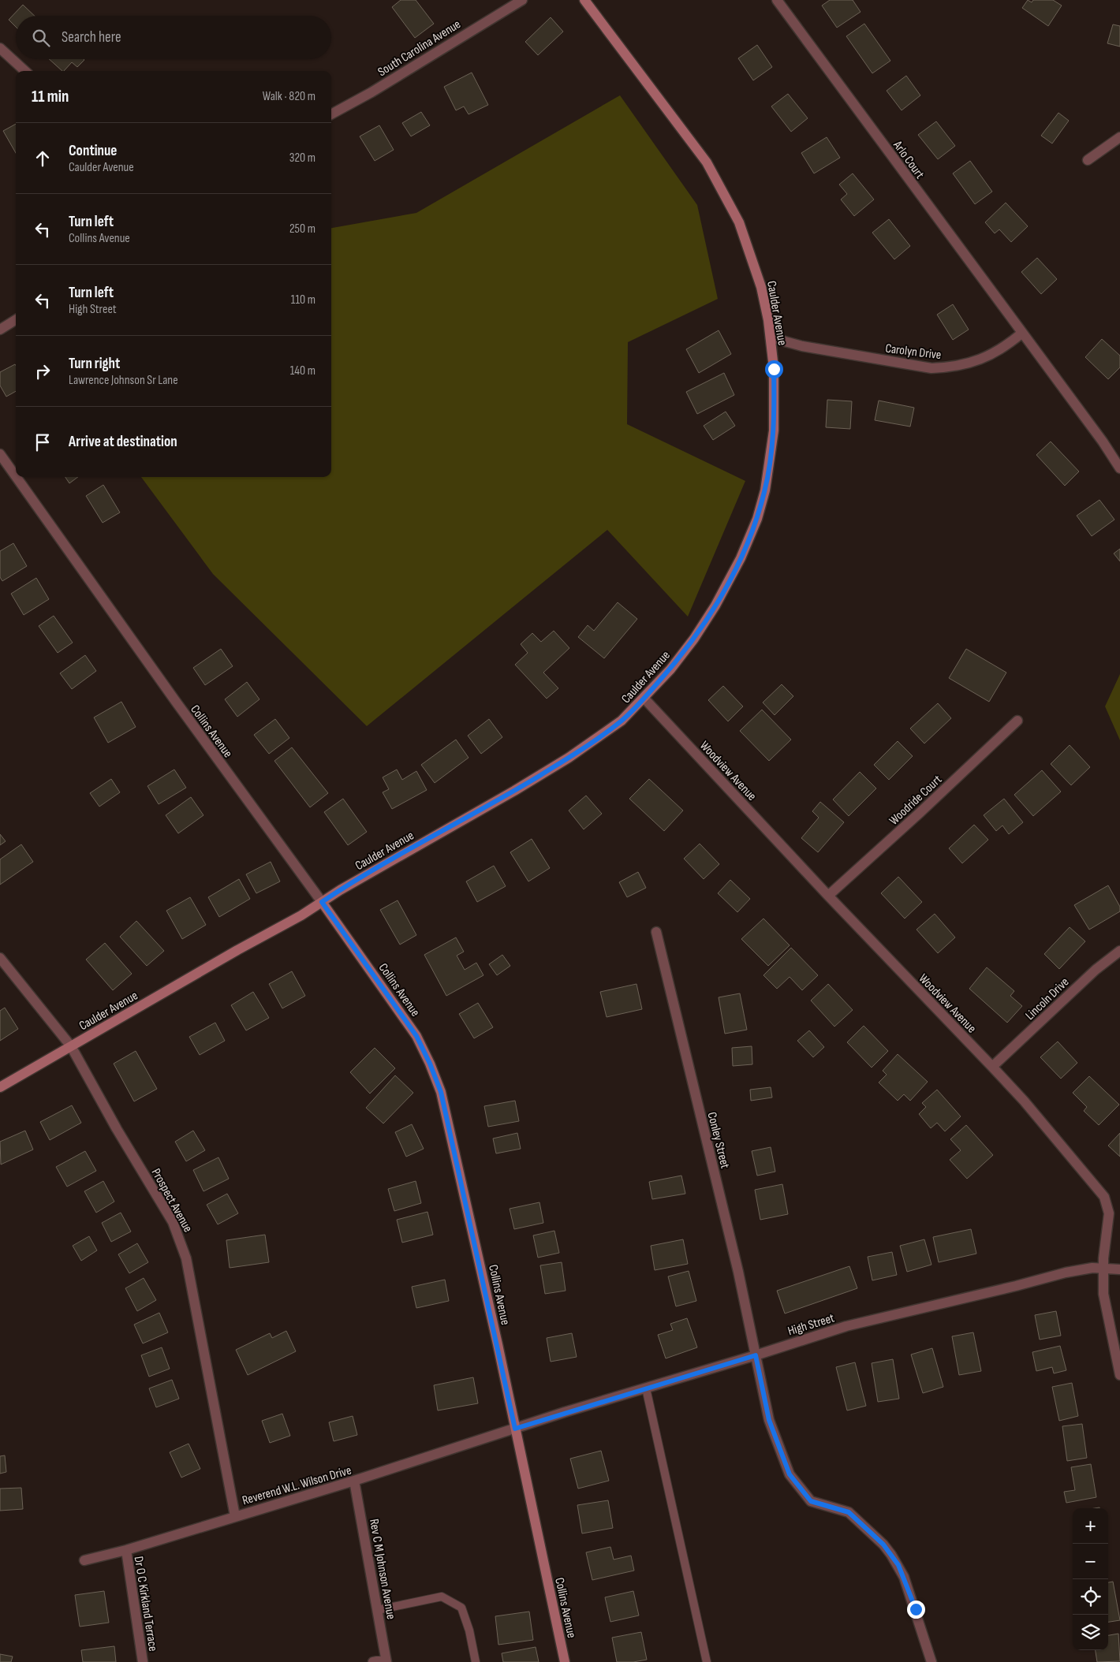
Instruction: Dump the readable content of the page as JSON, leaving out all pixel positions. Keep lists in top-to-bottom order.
{
  "streets": {
    "street": [
      "South Carolina Avenue",
      "Arlo Court",
      "Caulder Avenue",
      "Carolyn Drive",
      "Collins Avenue",
      "Woodview Avenue",
      "Woodride Court",
      "Lincoln Drive",
      "Conley Street",
      "Prospect Avenue",
      "High Street",
      "Reverend W.L. Wilson Drive",
      "Rev C M Johnson Avenue",
      "Dr O C Kirkland Terrace"
    ]
  },
  "crossings": [
    ["Arlo Court", "Carolyn Drive"],
    ["Caulder Avenue", "Carolyn Drive"],
    ["Caulder Avenue", "Collins Avenue"],
    ["Caulder Avenue", "Woodview Avenue"],
    ["Caulder Avenue", "Prospect Avenue"],
    ["Collins Avenue", "High Street"],
    ["Collins Avenue", "Reverend W.L. Wilson Drive"],
    ["Woodview Avenue", "Woodride Court"],
    ["Woodview Avenue", "Lincoln Drive"],
    ["Woodview Avenue", "High Street"],
    ["Conley Street", "High Street"],
    ["Prospect Avenue", "Reverend W.L. Wilson Drive"],
    ["High Street", "Reverend W.L. Wilson Drive"],
    ["Reverend W.L. Wilson Drive", "Rev C M Johnson Avenue"],
    ["Reverend W.L. Wilson Drive", "Dr O C Kirkland Terrace"]
  ],
  "page": {
    "search": "Search here",
    "heading": ["11 min", "Walk · 820 m"],
    "list": [
      ["Continue", "Caulder Avenue", "320 m"],
      ["Turn left", "Collins Avenue", "250 m"],
      ["Turn left", "High Street", "110 m"],
      ["Turn right", "Lawrence Johnson Sr Lane", "140 m"],
      "Arrive at destination"
    ],
    "map_buttons": ["+", "−"]
  }
}
